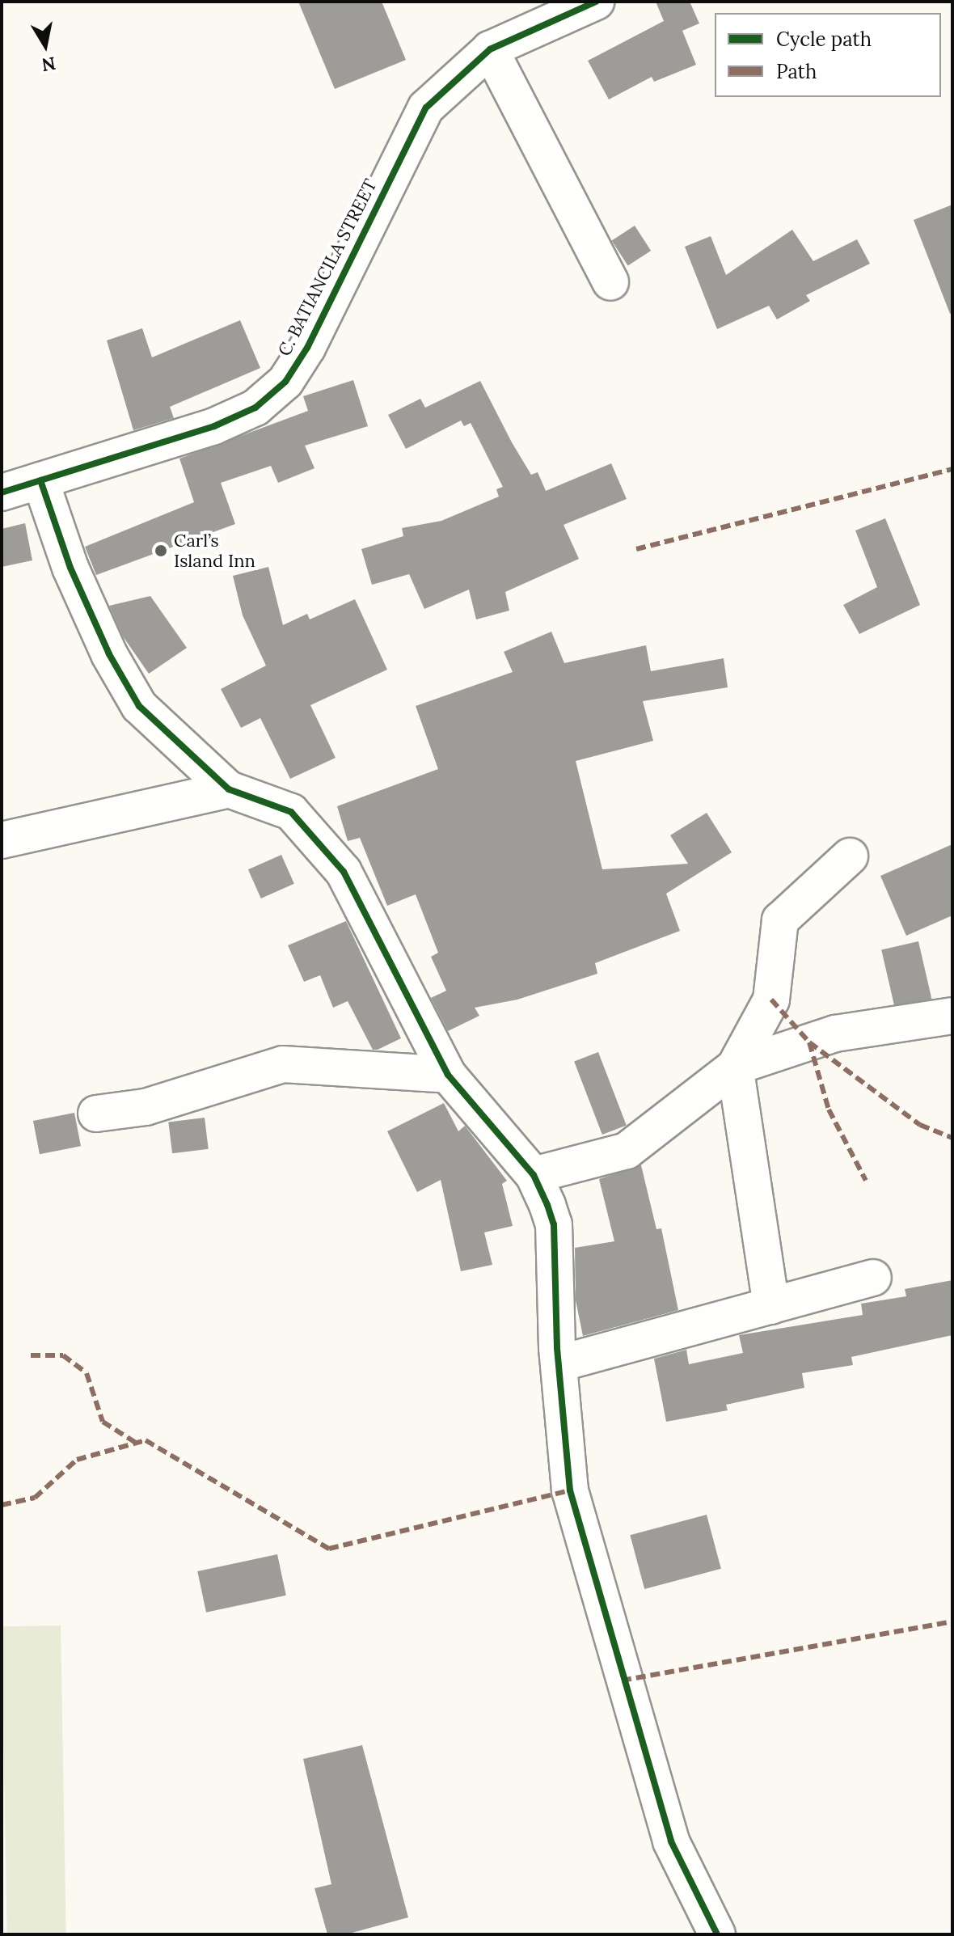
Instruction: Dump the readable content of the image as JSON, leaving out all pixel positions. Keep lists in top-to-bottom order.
{
  "streets": {
    "street": ["C. BATIANCILA STREET"]
  },
  "places": ["Carl’s Island Inn"],
  "legend": ["Cycle path", "Path"],
  "north": "bottom"
}
